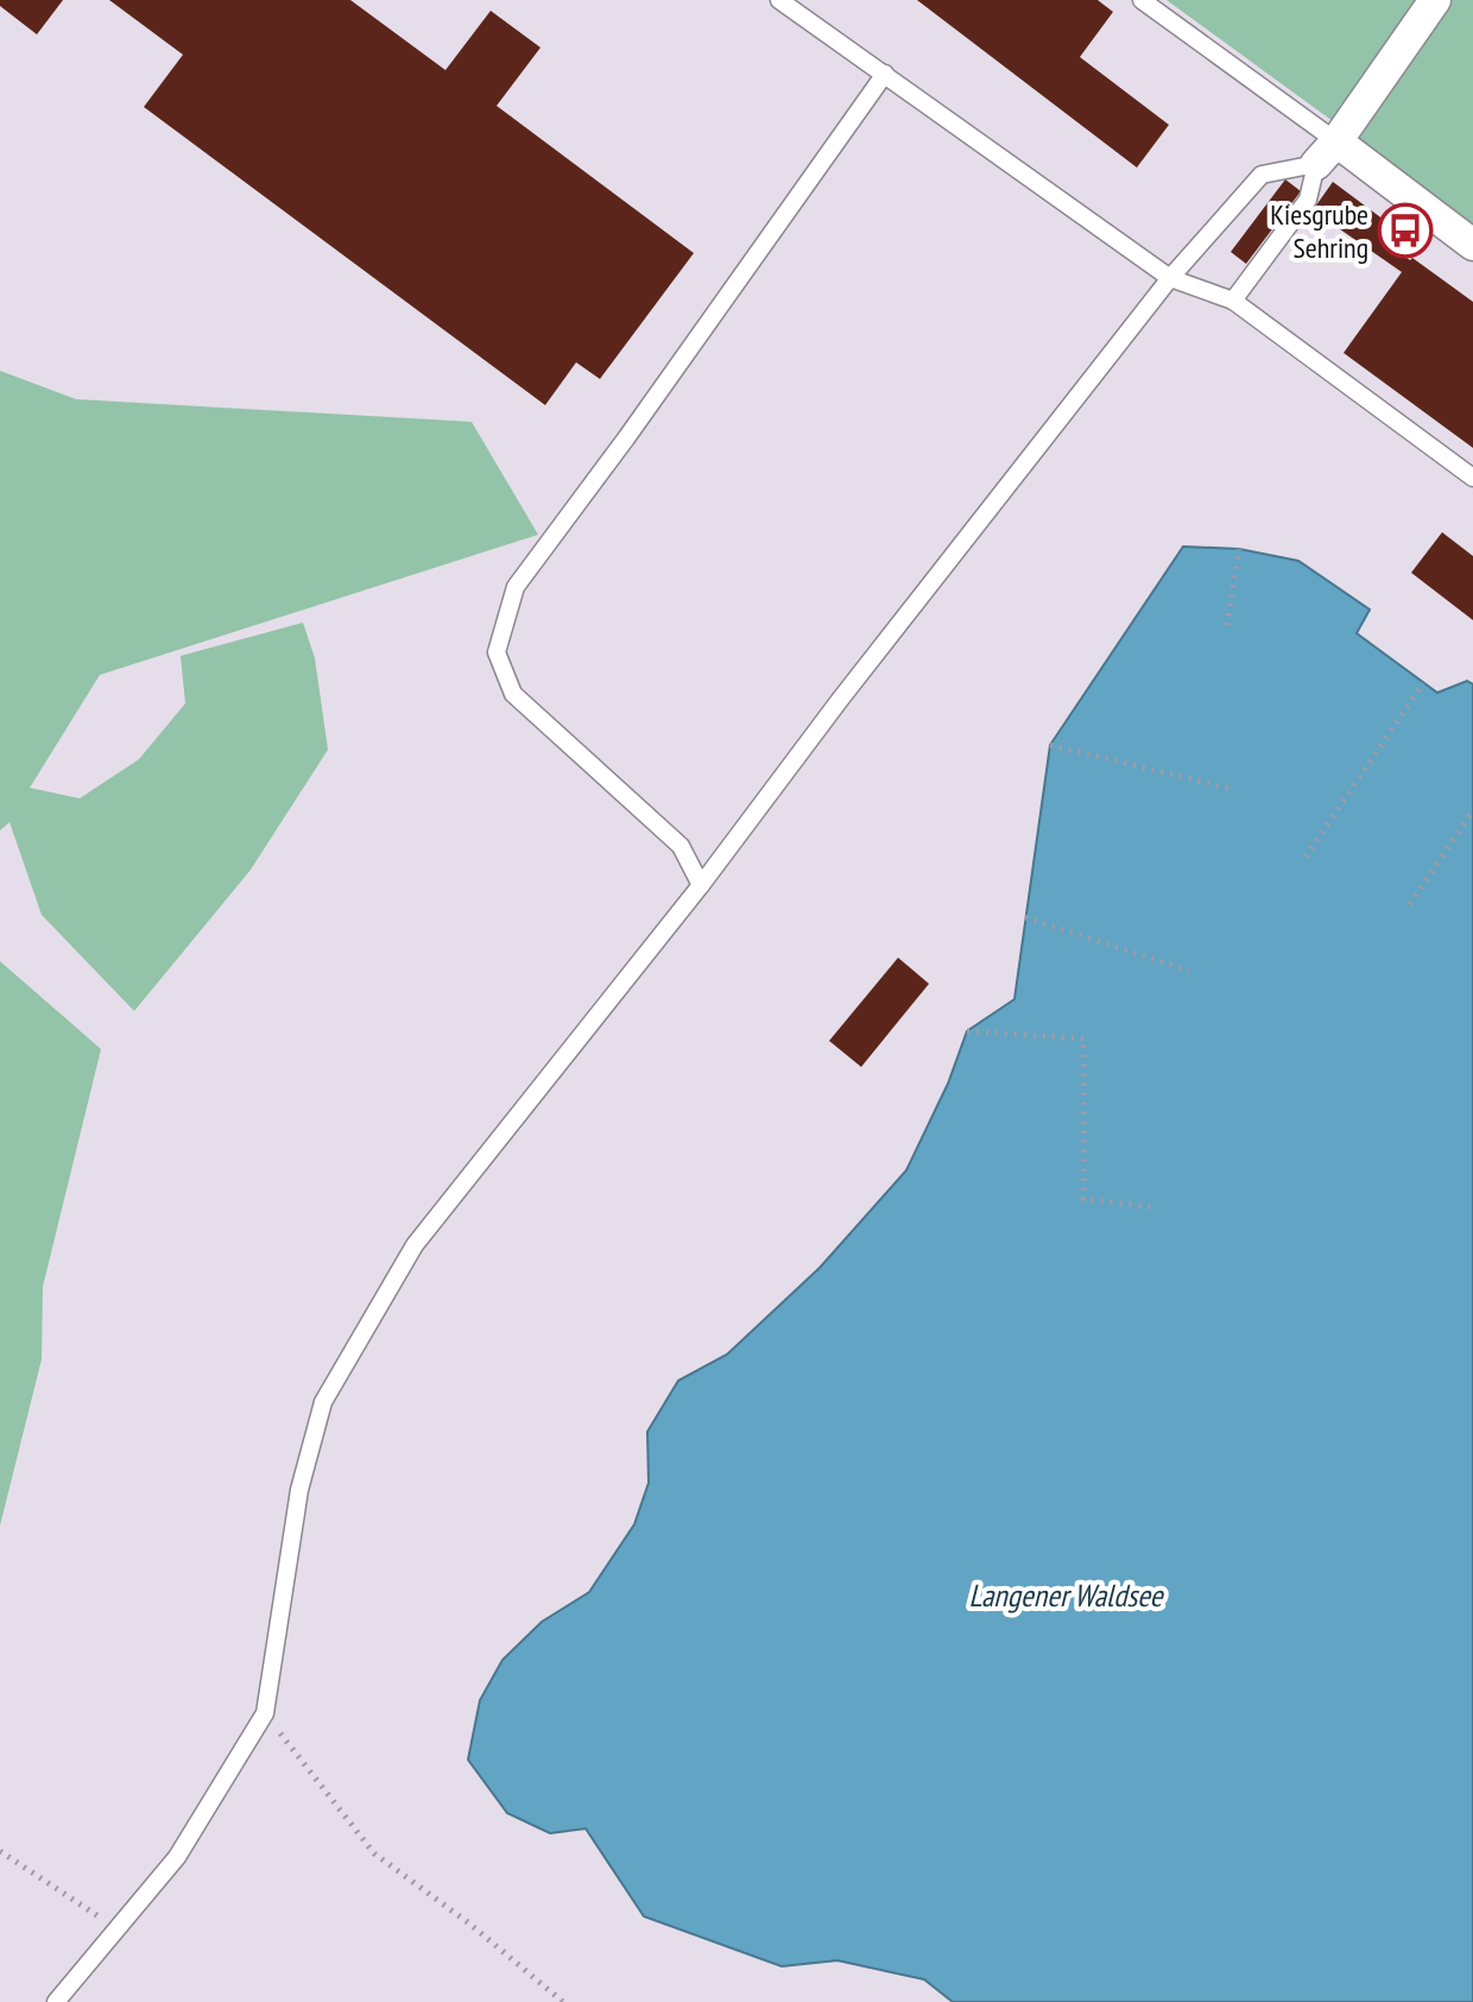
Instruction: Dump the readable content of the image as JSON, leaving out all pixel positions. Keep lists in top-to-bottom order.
{
  "water": ["Langener Waldsee"],
  "places": {
    "bus stop": ["Kiesgrube Sehring"]
  }
}
